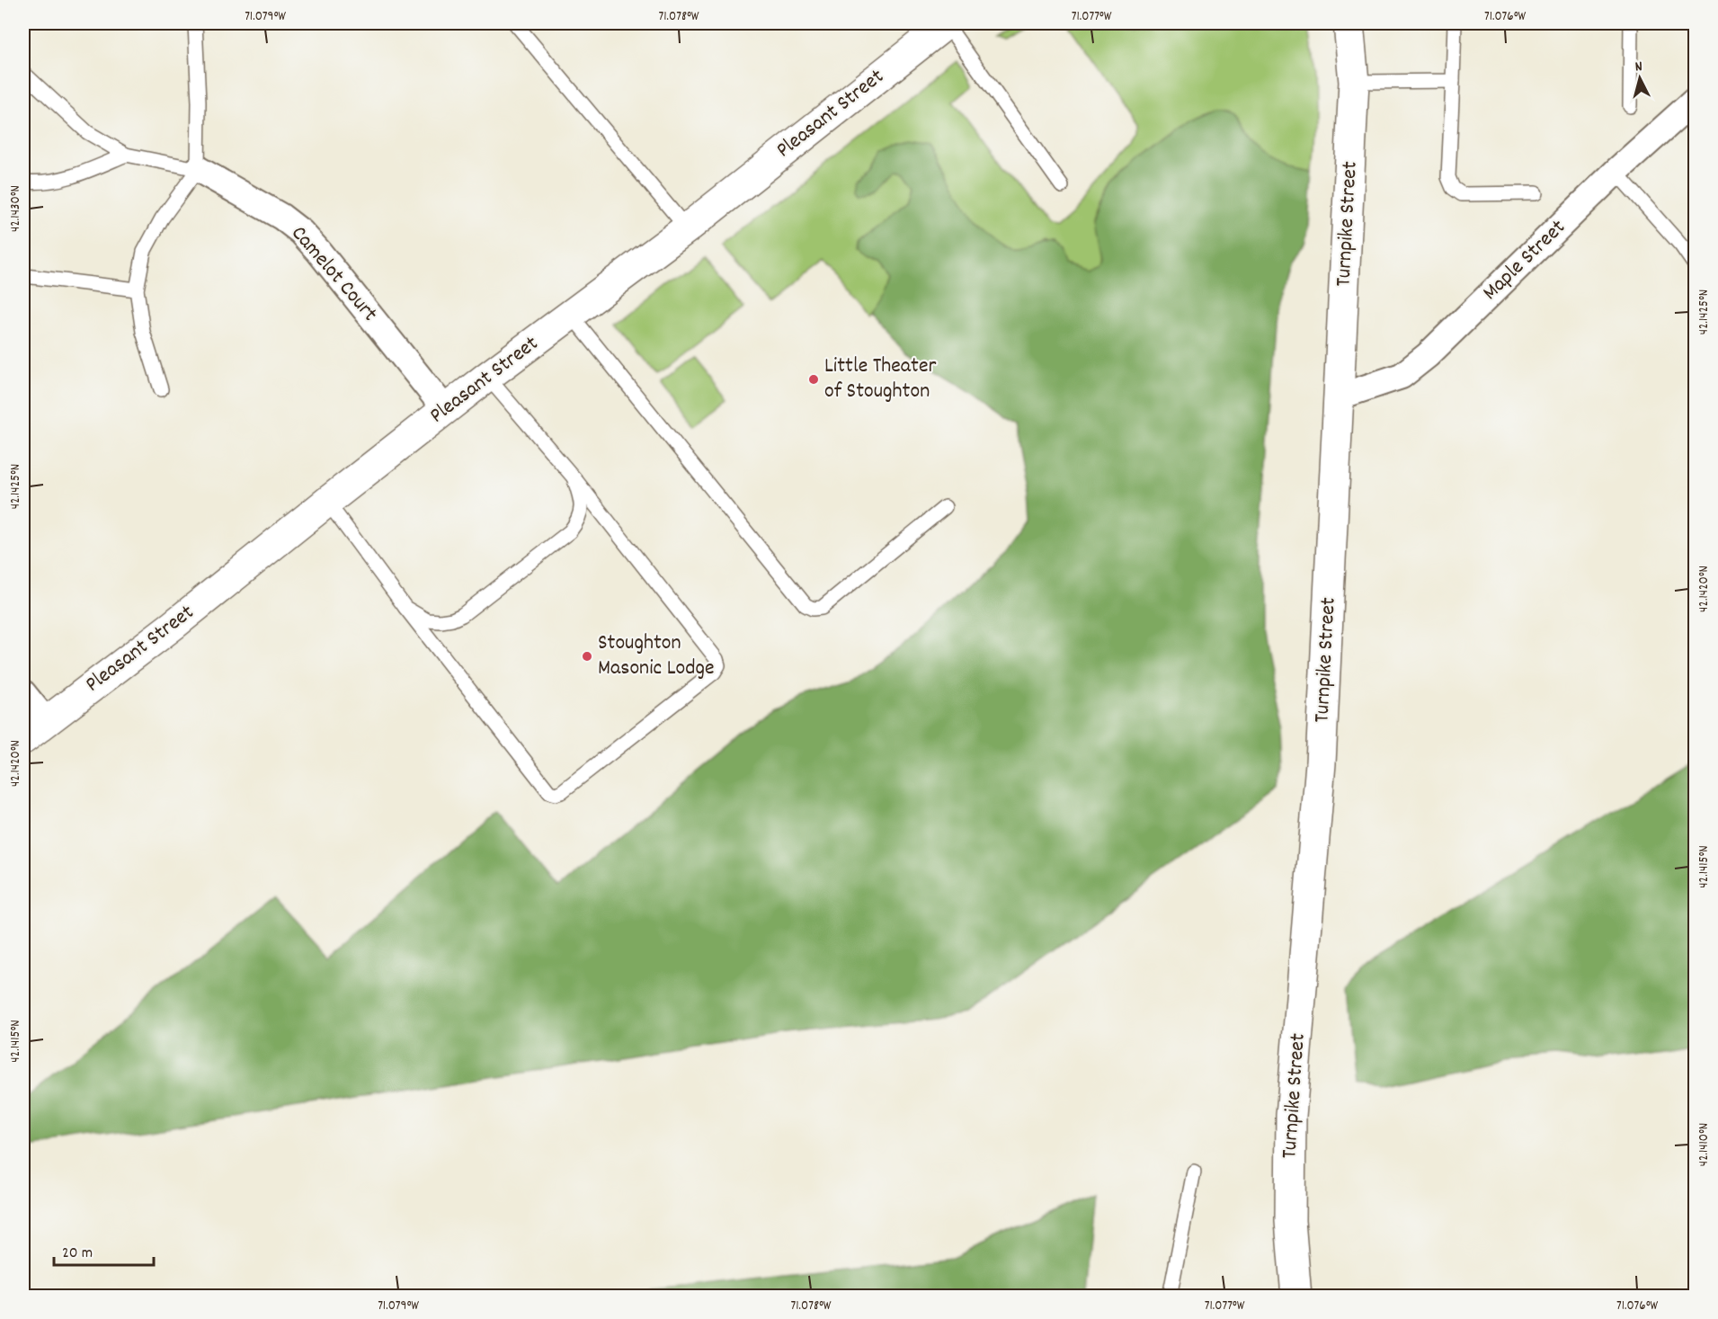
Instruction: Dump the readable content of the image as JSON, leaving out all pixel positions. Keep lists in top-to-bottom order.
{
  "streets": {
    "street": [
      "Pleasant Street",
      "Turnpike Street",
      "Maple Street",
      "Camelot Court"
    ]
  },
  "crossings": [
    ["Pleasant Street", "Camelot Court"],
    ["Turnpike Street", "Maple Street"]
  ],
  "places": ["Little Theater of Stoughton", "Stoughton Masonic Lodge"],
  "scale_bar": "20 m",
  "north": "top",
  "coordinates": [
    "71.079°W",
    "71.078°W",
    "71.077°W",
    "71.076°W",
    "42.1430°N",
    "42.1425°N",
    "42.1420°N",
    "42.1415°N",
    "42.1410°N"
  ]
}
